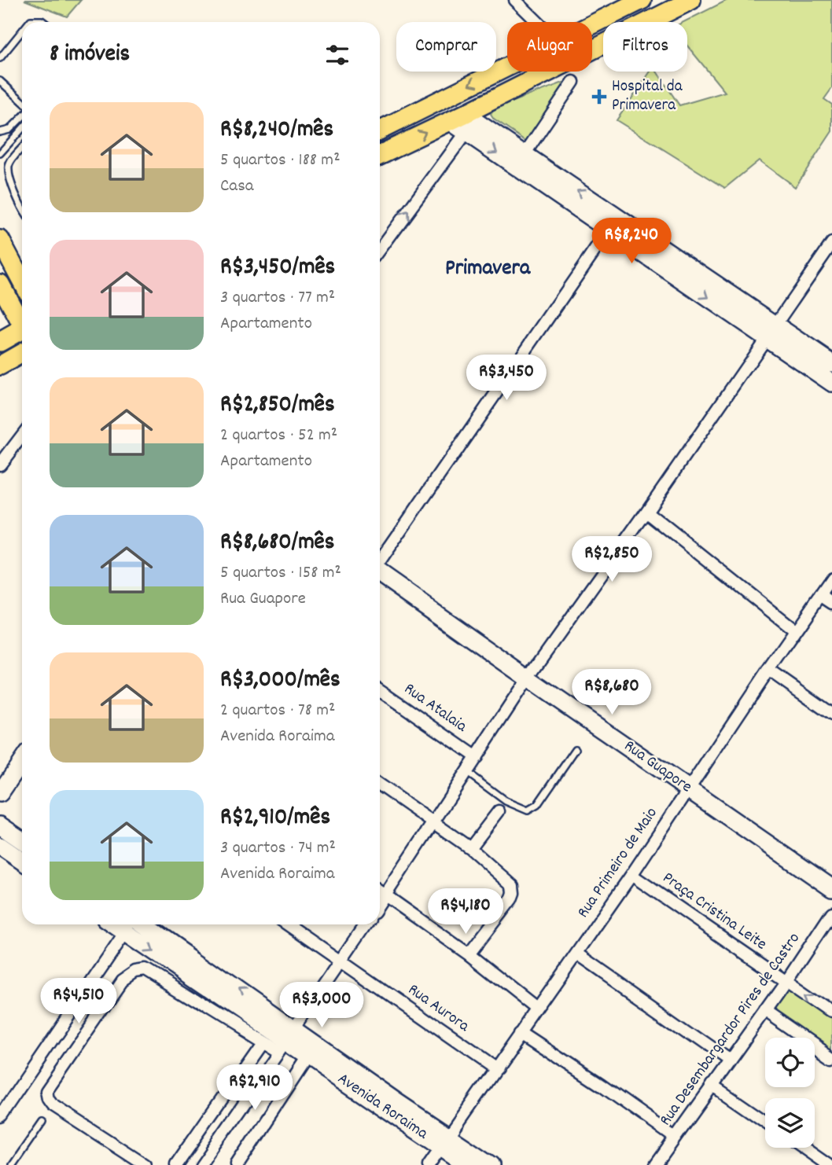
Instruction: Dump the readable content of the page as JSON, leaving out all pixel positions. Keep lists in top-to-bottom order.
{
  "streets": {
    "street": [
      "Rua Atalaia",
      "Rua Guapore",
      "Rua Primeiro de Maio",
      "Praça Cristina Leite",
      "Rua Aurora",
      "Rua Desembargardor Pires de Castro",
      "Avenida Roraima"
    ]
  },
  "crossings": [
    ["Rua Guapore", "Rua Primeiro de Maio"],
    ["Rua Primeiro de Maio", "Praça Cristina Leite"],
    ["Rua Primeiro de Maio", "Rua Aurora"],
    ["Rua Primeiro de Maio", "Avenida Roraima"],
    ["Praça Cristina Leite", "Rua Desembargardor Pires de Castro"]
  ],
  "districts": ["Primavera"],
  "places": {
    "health": ["Hospital da Primavera"]
  },
  "page": {
    "chip": ["Comprar", "Alugar", "Filtros"],
    "heading": "8 imóveis",
    "list": [
      {
        "name": "R$8,240/mês",
        "note": "5 quartos · 188 m² · Casa"
      },
      {
        "name": "R$3,450/mês",
        "note": "3 quartos · 77 m² · Apartamento"
      },
      {
        "name": "R$2,850/mês",
        "note": "2 quartos · 52 m² · Apartamento"
      },
      {
        "name": "R$8,680/mês",
        "note": "5 quartos · 158 m² · Rua Guapore"
      },
      {
        "name": "R$3,000/mês",
        "note": "2 quartos · 78 m² · Avenida Roraima"
      },
      {
        "name": "R$2,910/mês",
        "note": "3 quartos · 74 m² · Avenida Roraima"
      }
    ],
    "price": [
      "R$8,240",
      "R$3,450",
      "R$2,850",
      "R$8,680",
      "R$4,180",
      "R$4,510",
      "R$3,000",
      "R$2,910"
    ]
  }
}
